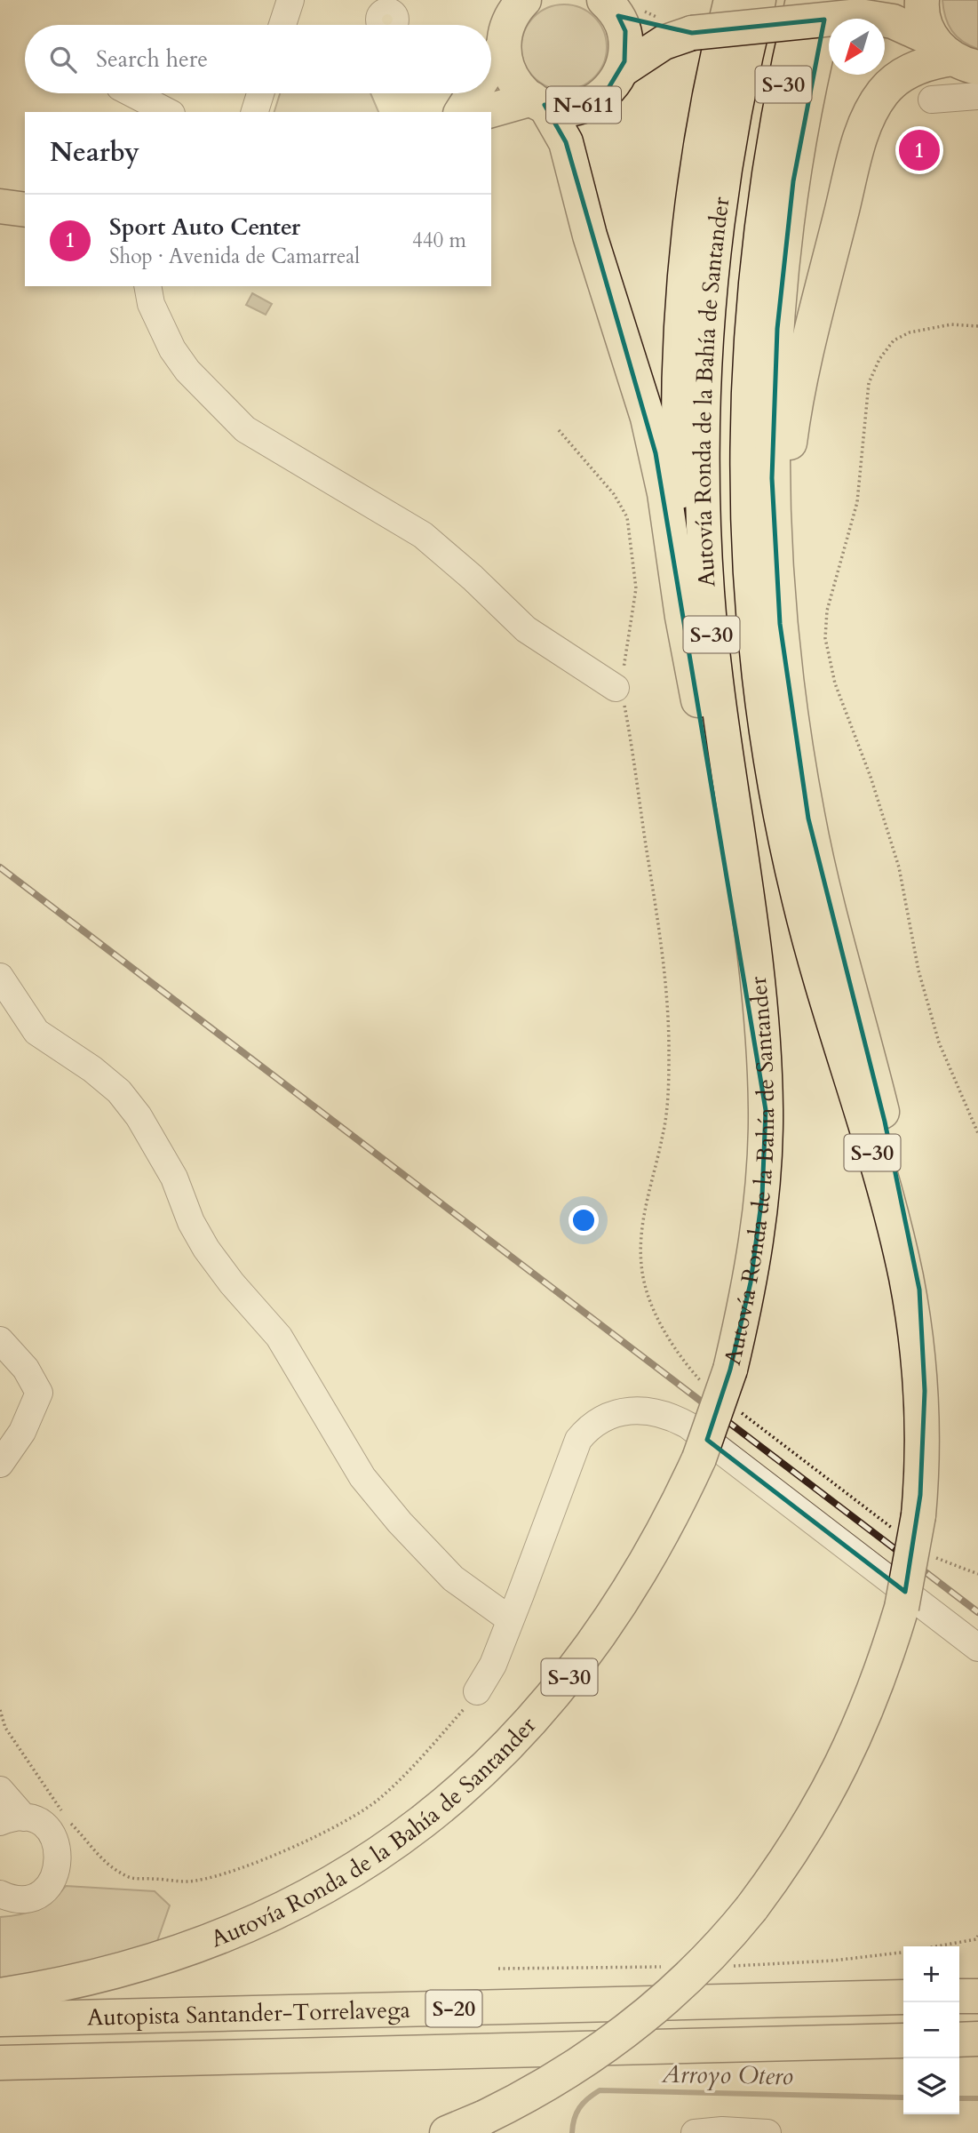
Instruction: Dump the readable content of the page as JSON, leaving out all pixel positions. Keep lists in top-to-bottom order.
{
  "streets": {
    "highway": [
      "S-30",
      "N-611",
      "Autovía Ronda de la Bahía de Santander",
      "S-20",
      "Autopista Santander-Torrelavega"
    ]
  },
  "water": ["Arroyo Otero"],
  "north": "bottom left",
  "page": {
    "search": "Search here",
    "heading": "Nearby",
    "pins": "1",
    "list": [
      {
        "mark": "1",
        "name": "Sport Auto Center",
        "note": "Shop · Avenida de Camarreal",
        "value": "440 m"
      }
    ],
    "map_buttons": ["+", "−"]
  }
}
